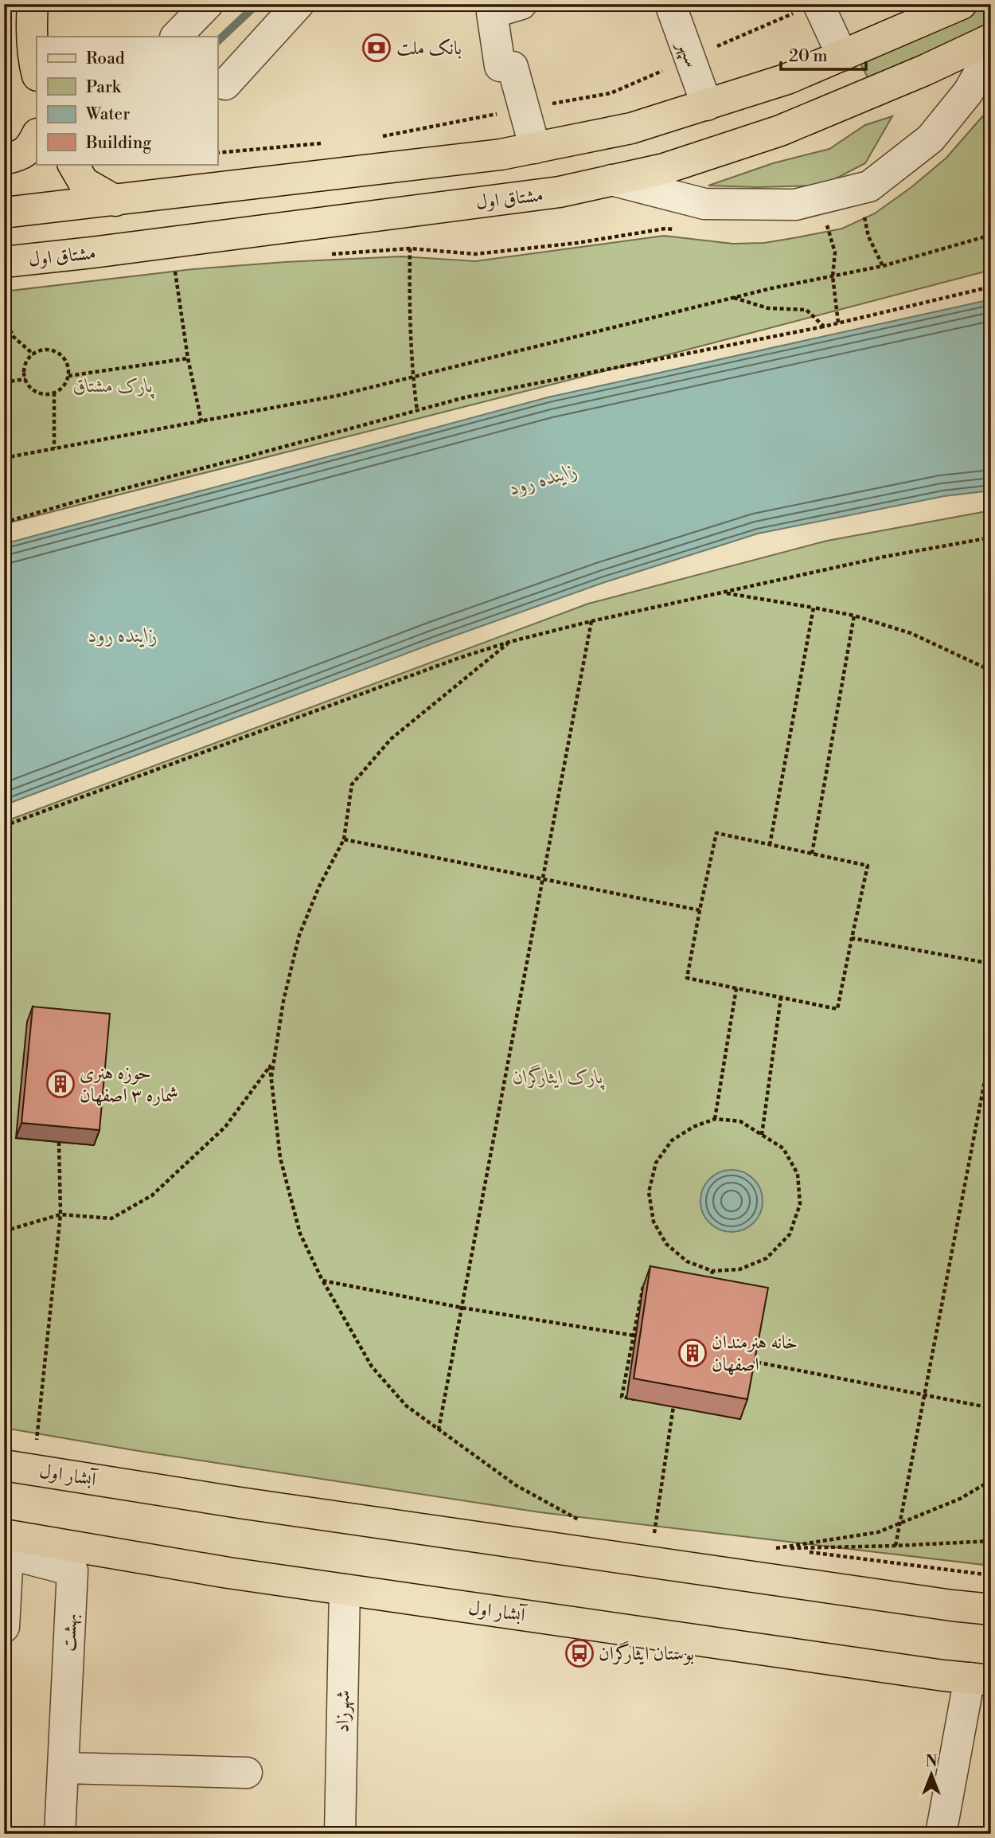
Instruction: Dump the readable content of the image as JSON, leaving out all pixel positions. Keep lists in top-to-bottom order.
{
  "streets": {
    "main road": ["مشتاق اول", "آبشار اول"],
    "street": ["سپهر", "بهشت", "شهرزاد"]
  },
  "crossings": [
    ["آبشار اول", "شهرزاد"]
  ],
  "water": ["زاینده رود"],
  "parks": ["پارک مشتاق", "پارک ایثارگران"],
  "places": {
    "bank": ["بانک ملت"],
    "building": ["حوزه هنری شماره ۳ اصفهان", "خانه هنرمندان اصفهان"],
    "bus stop": ["بوستان ایثارگران"]
  },
  "legend": [
    "Road",
    "Park",
    "Water",
    "Building"
  ],
  "scale_bar": "20 m",
  "north": "top"
}
